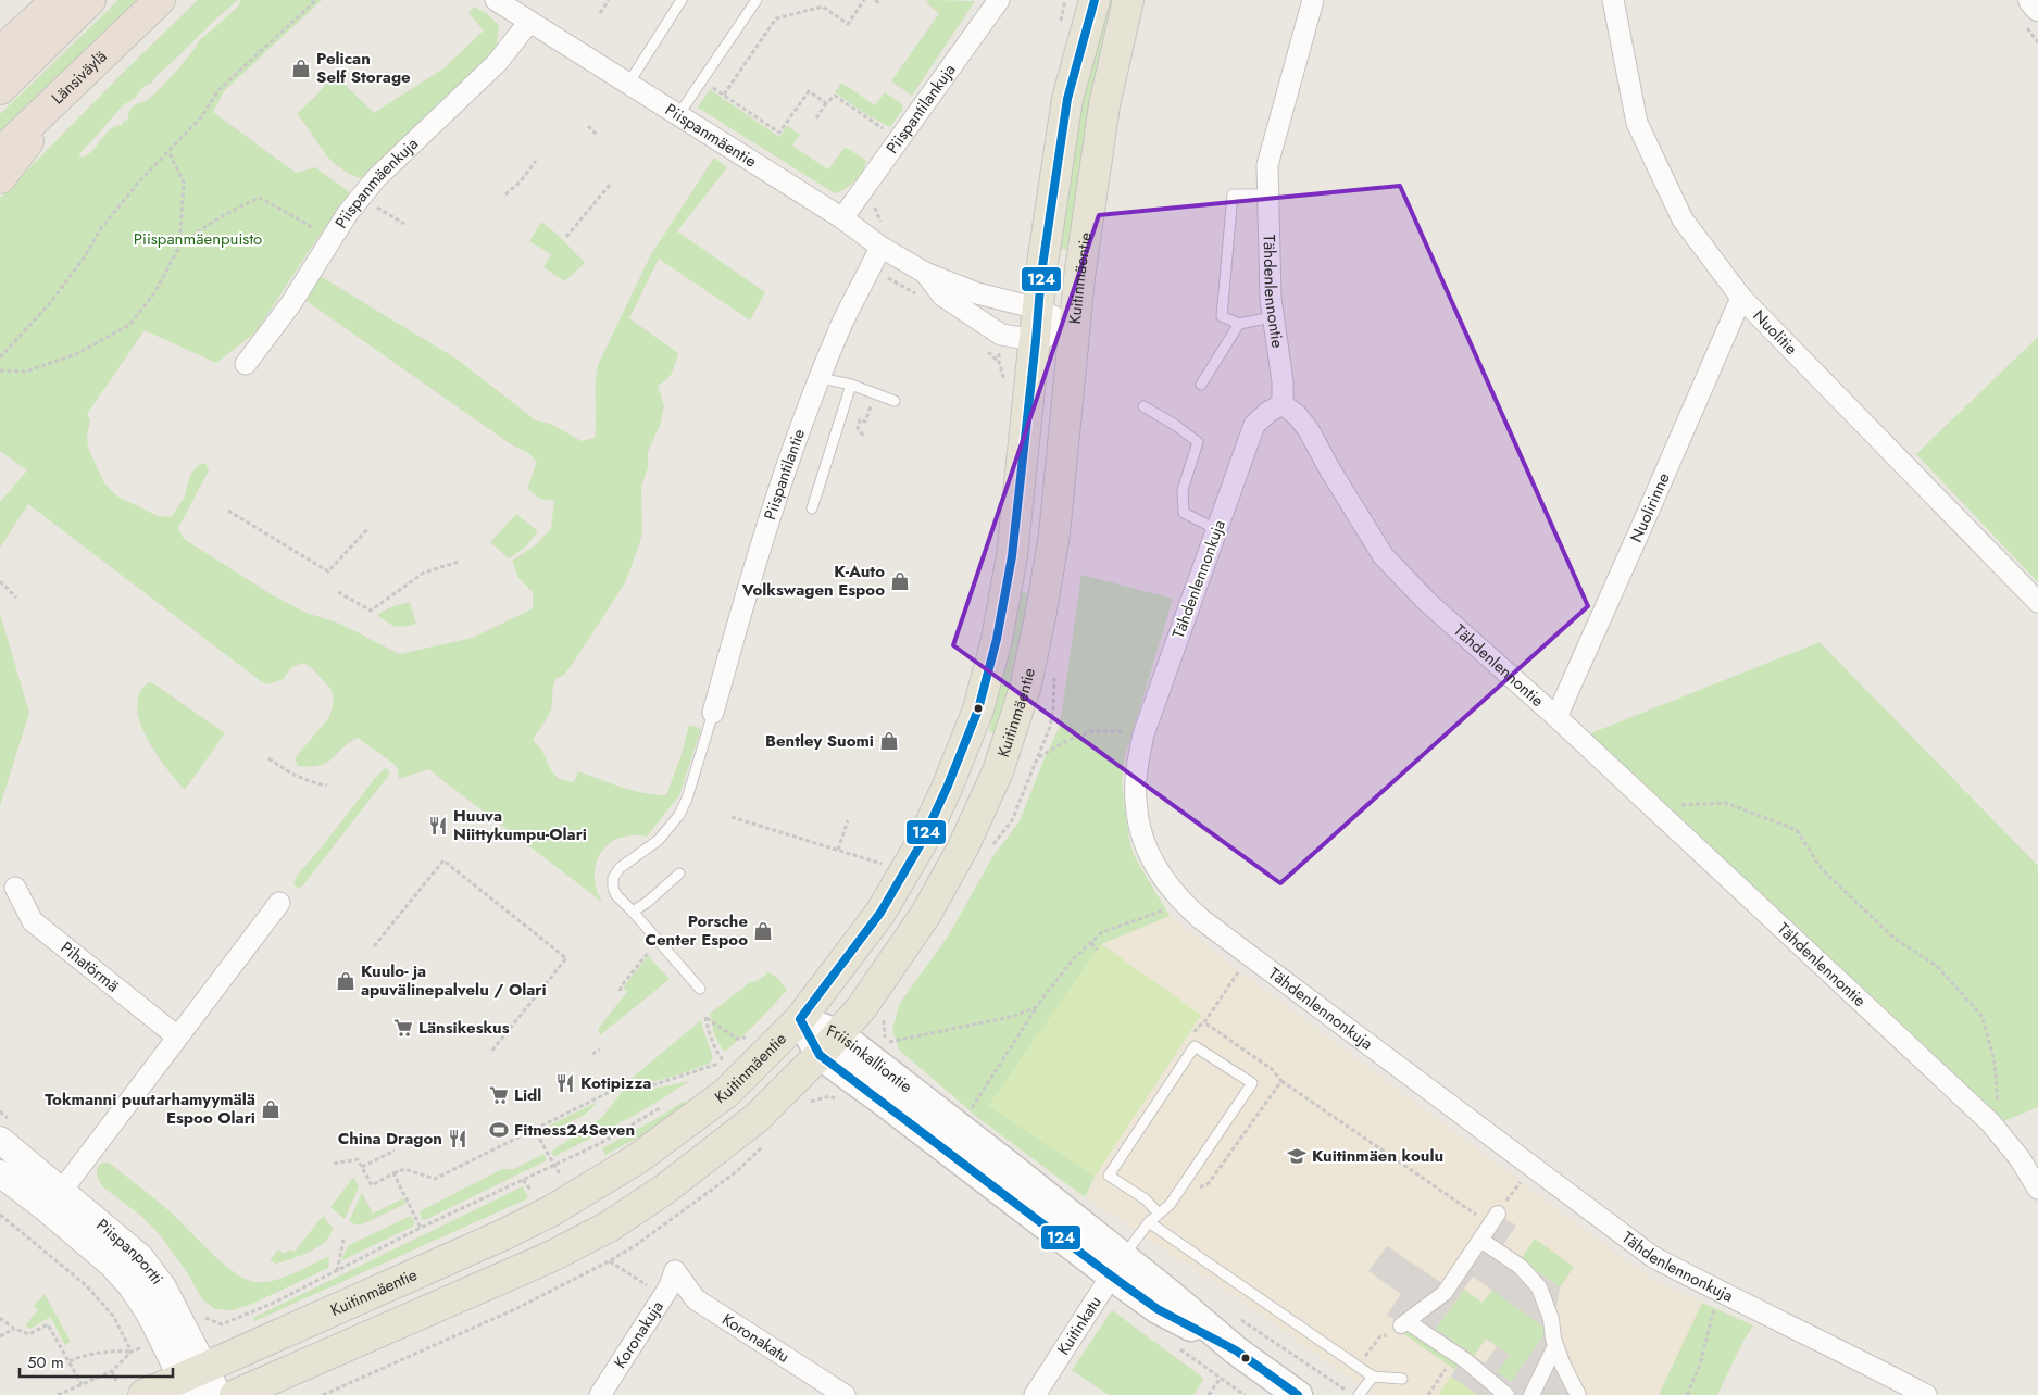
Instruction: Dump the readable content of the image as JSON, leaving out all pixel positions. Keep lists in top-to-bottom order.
{
  "streets": {
    "highway": ["Länsiväylä"],
    "main road": ["Kuitinmäentie", "Friisinkalliontie"],
    "street": [
      "Piispantilankuja",
      "Piispanmäentie",
      "Piispanmäenkuja",
      "Tähdenlennontie",
      "Nuolitie",
      "Piispantilantie",
      "Nuolirinne",
      "Tähdenlennonkuja",
      "Pihatörmä",
      "Piispanportti",
      "Kuitinkatu",
      "Koronakuja",
      "Koronakatu"
    ]
  },
  "crossings": [
    ["Piispantilankuja", "Piispanmäentie"],
    ["Piispanmäentie", "Piispanmäenkuja"],
    ["Piispanmäentie", "Kuitinmäentie"],
    ["Piispanmäentie", "Piispantilantie"],
    ["Kuitinmäentie", "Friisinkalliontie"],
    ["Kuitinmäentie", "Piispanportti"],
    ["Tähdenlennontie", "Nuolirinne"],
    ["Tähdenlennontie", "Tähdenlennonkuja"],
    ["Nuolitie", "Nuolirinne"],
    ["Friisinkalliontie", "Kuitinkatu"],
    ["Koronakuja", "Koronakatu"]
  ],
  "parks": ["Piispanmäenpuisto"],
  "places": {
    "shop": [
      "Pelican Self Storage",
      "K-Auto Volkswagen Espoo",
      "Bentley Suomi",
      "Porsche Center Espoo",
      "Kuulo- ja apuvälinepalvelu / Olari",
      "Tokmanni puutarhamyymälä Espoo Olari"
    ],
    "restaurant": ["Huuva Niittykumpu-Olari", "Kotipizza", "China Dragon"],
    "supermarket": ["Länsikeskus", "Lidl"],
    "sports": ["Fitness24Seven"],
    "school or university": ["Kuitinmäen koulu"]
  },
  "lines": ["transit line 124"],
  "scale_bar": "50 m"
}
